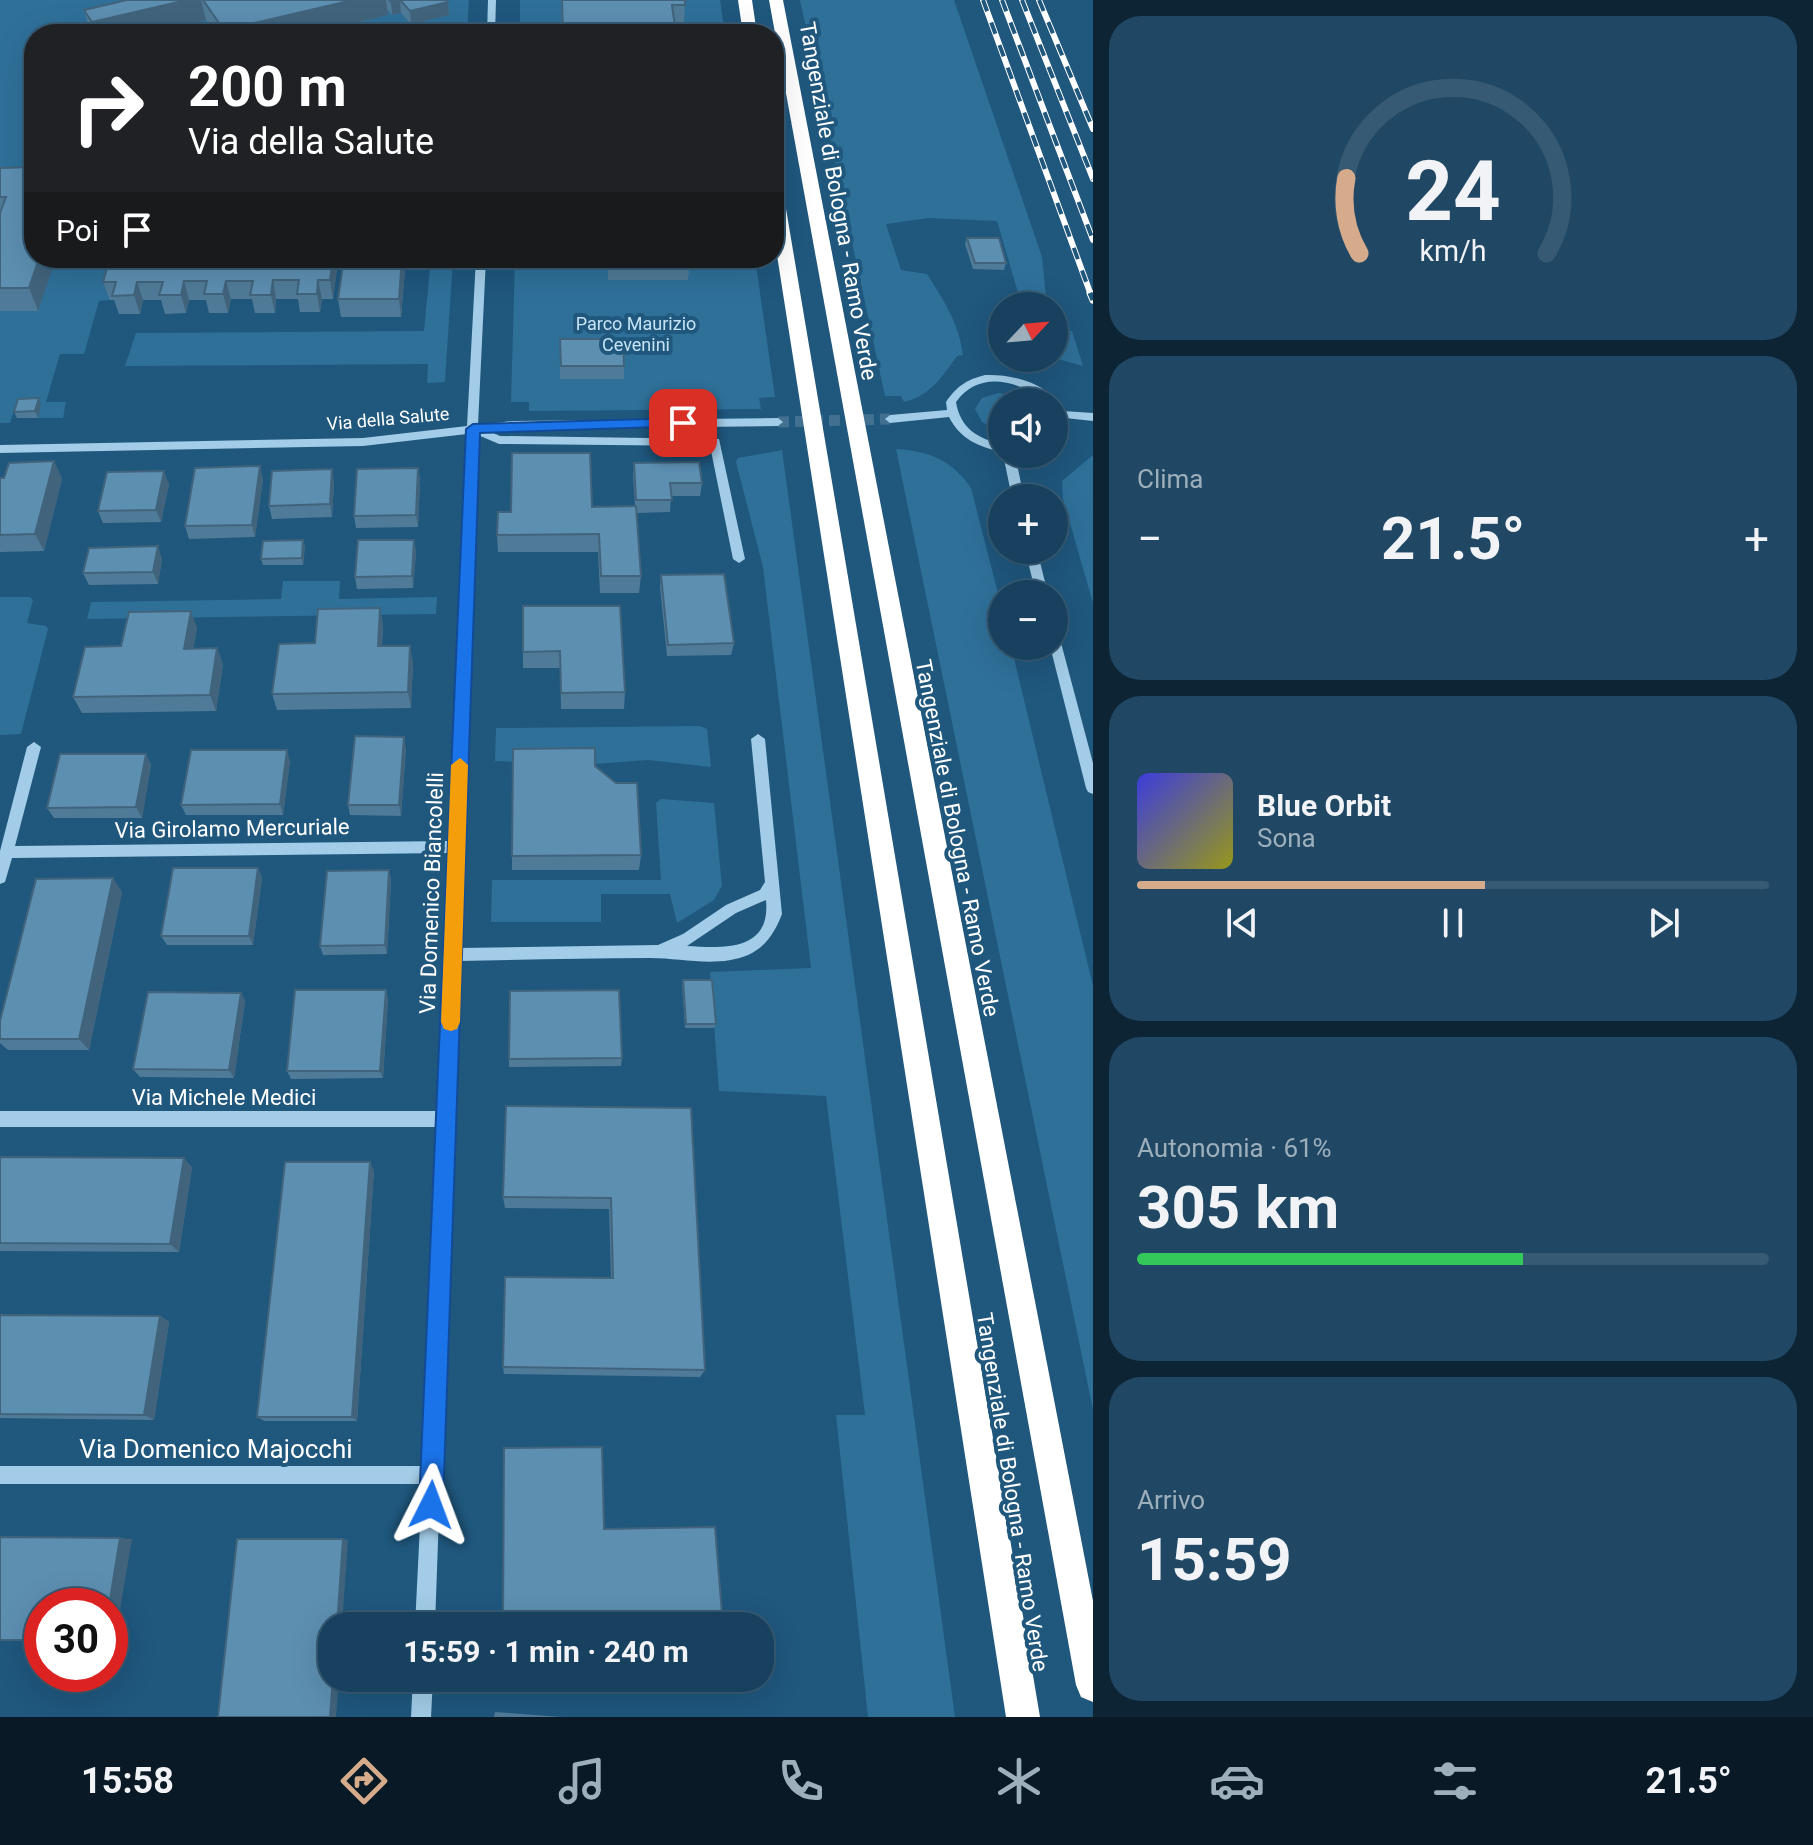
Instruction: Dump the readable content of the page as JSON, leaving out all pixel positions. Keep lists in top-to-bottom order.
{
  "streets": {
    "highway": ["Tangenziale di Bologna - Ramo Verde"],
    "street": [
      "Via della Salute",
      "Via Girolamo Mercuriale",
      "Via Domenico Biancolelli",
      "Via Michele Medici",
      "Via Domenico Majocchi"
    ]
  },
  "crossings": [
    ["Via della Salute", "Via Domenico Biancolelli"],
    ["Via Girolamo Mercuriale", "Via Domenico Biancolelli"],
    ["Via Domenico Biancolelli", "Via Michele Medici"],
    ["Via Domenico Biancolelli", "Via Domenico Majocchi"]
  ],
  "parks": ["Parco Maurizio Cevenini"],
  "north": "top right",
  "page": {
    "turn": ["200 m", "Via della Salute"],
    "then": "Poi",
    "map_buttons": ["+", "−"],
    "tile": [
      "Clima",
      ["Autonomia · 61%", "305 km"],
      ["Arrivo", "15:59"]
    ],
    "heat": ["−", "21.5°", "+"],
    "song": ["Blue Orbit", "Sona"],
    "limit": "30",
    "trip": "15:59 · 1 min · 240 m",
    "tabs": ["15:58", "21.5°"],
    "gauge": ["24", "km/h"]
  }
}
